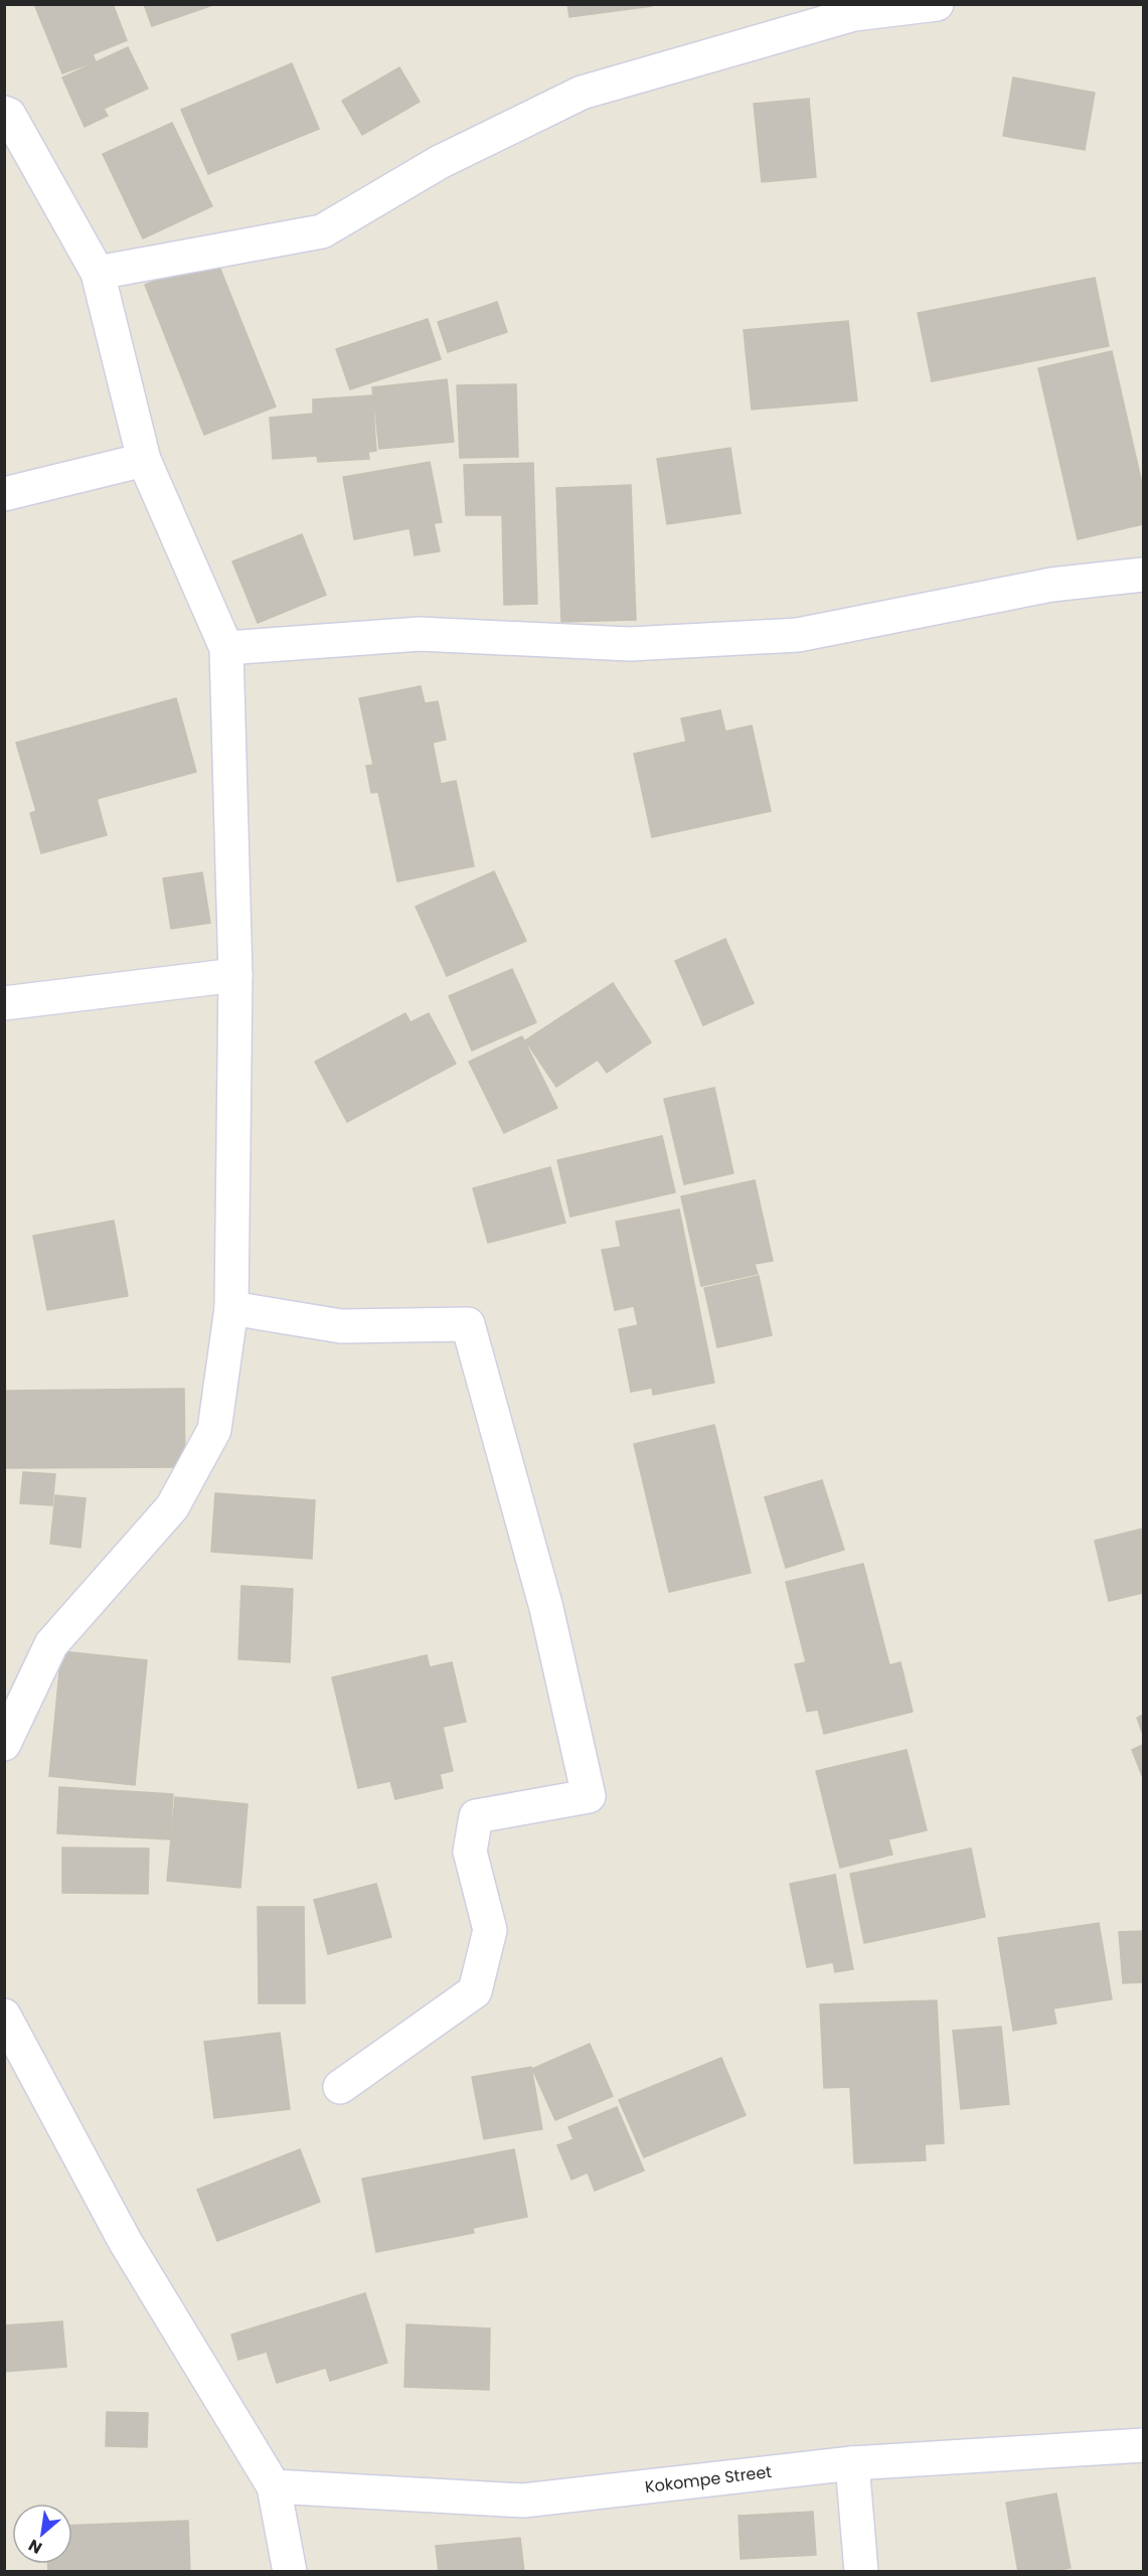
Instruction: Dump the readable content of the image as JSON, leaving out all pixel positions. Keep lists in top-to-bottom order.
{
  "streets": {
    "street": ["Kokompe Street"]
  },
  "north": "bottom left"
}
